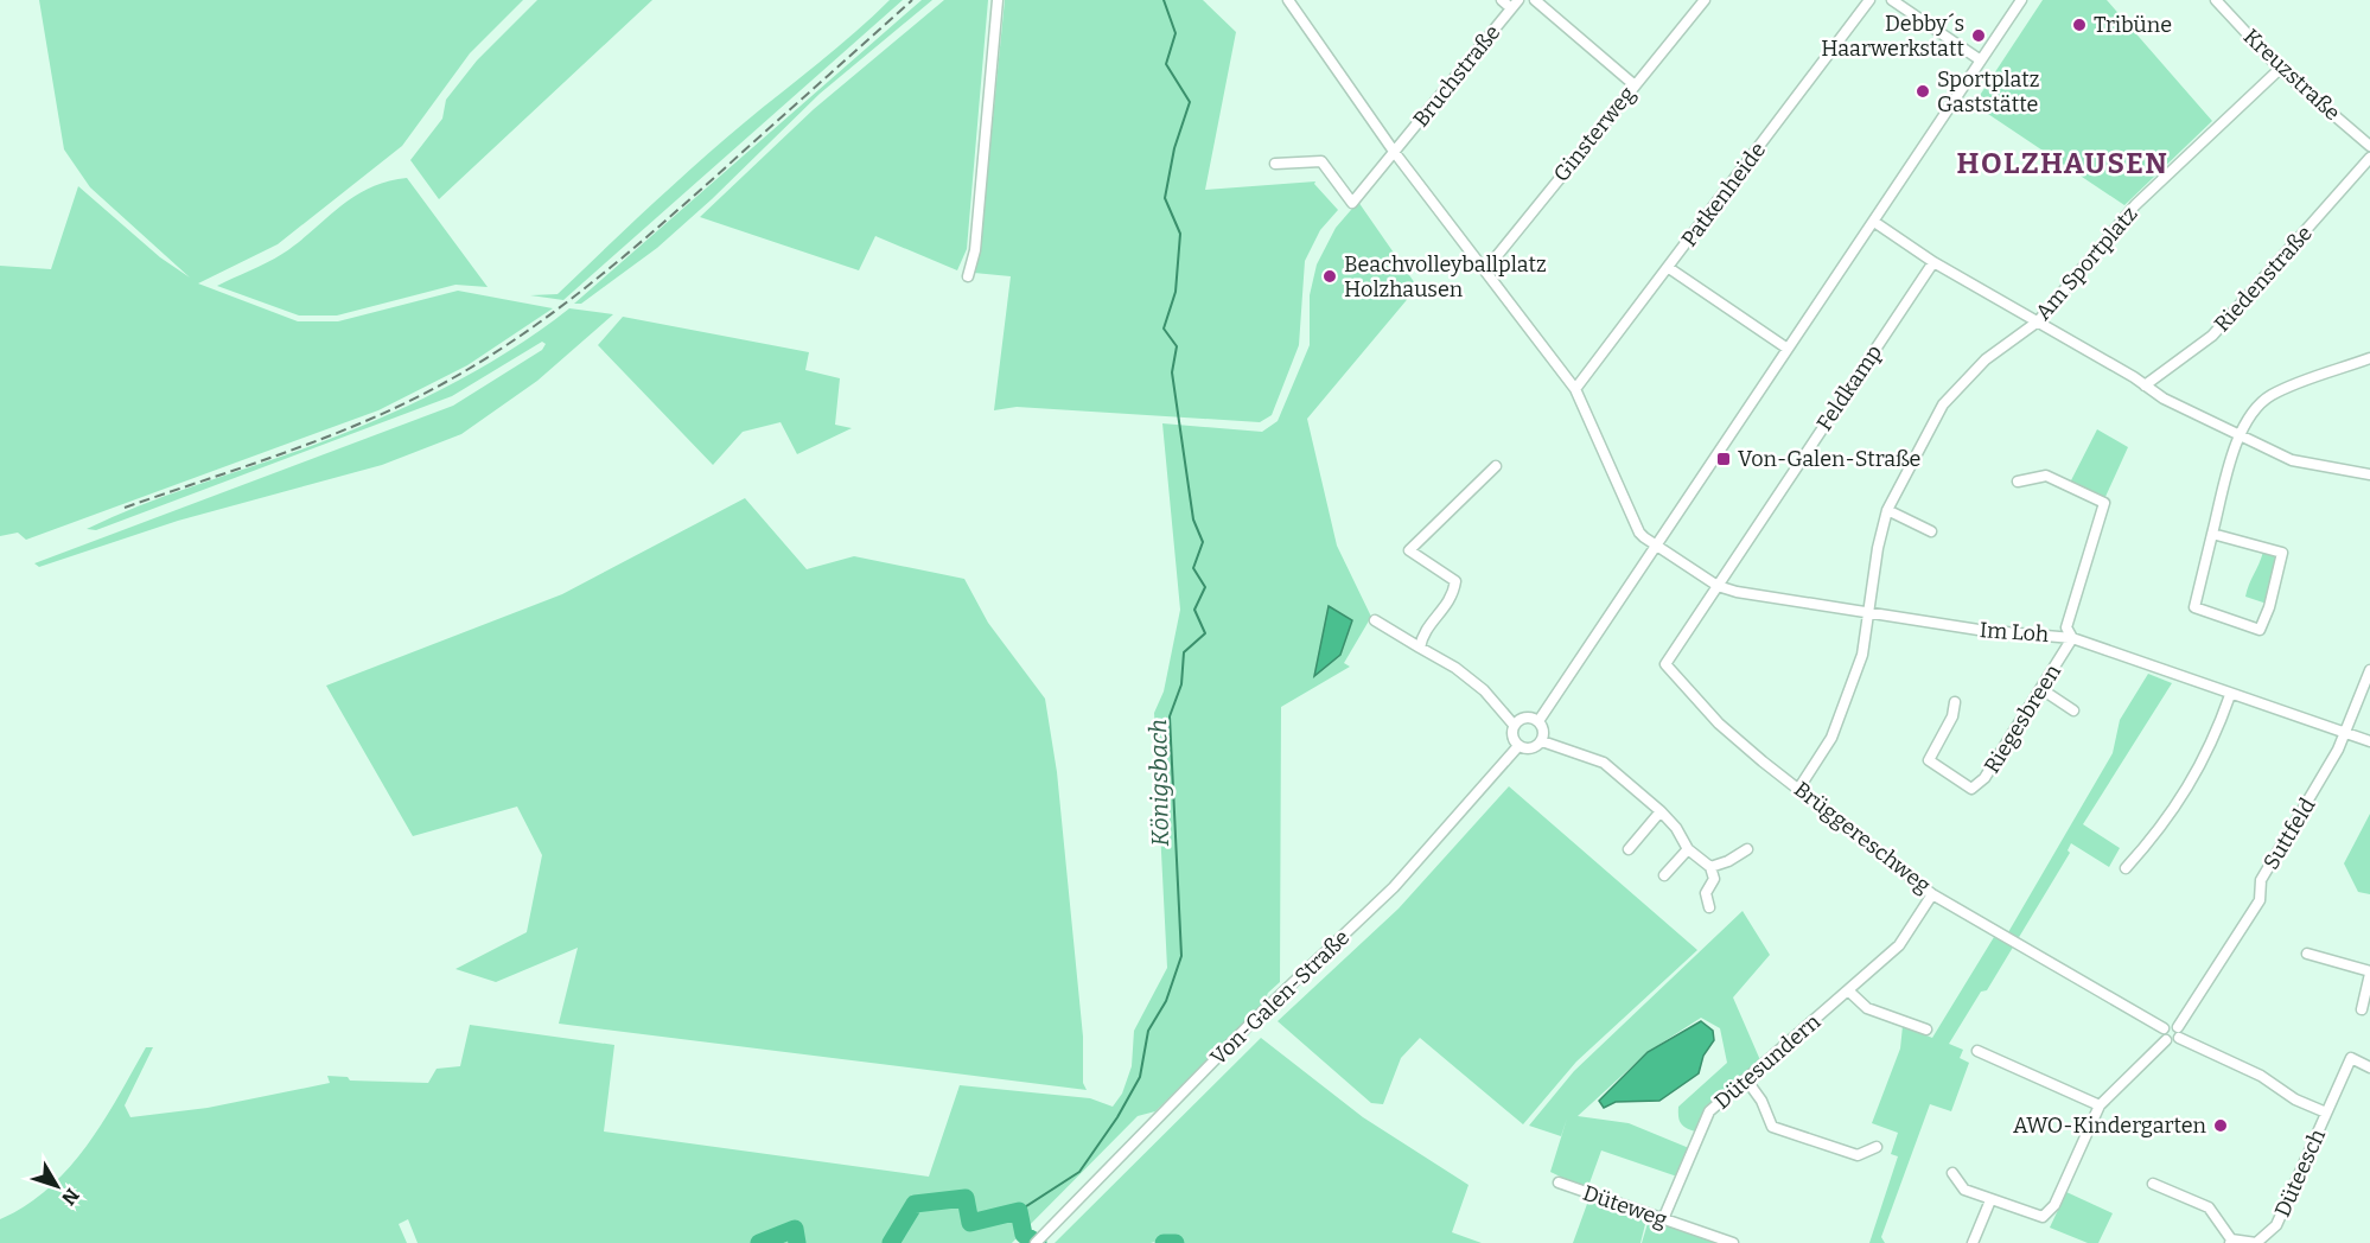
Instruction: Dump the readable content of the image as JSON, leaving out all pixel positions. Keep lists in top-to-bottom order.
{
  "streets": {
    "street": [
      "Kreuzstraße",
      "Bruchstraße",
      "Ginsterweg",
      "Patkenheide",
      "Am Sportplatz",
      "Riedenstraße",
      "Feldkamp",
      "Im Loh",
      "Riegesbreen",
      "Suttfeld",
      "Brüggereschweg",
      "Von-Galen-Straße",
      "Dütesundern",
      "Düteesch",
      "Düteweg"
    ]
  },
  "crossings": [
    ["Kreuzstraße", "Am Sportplatz"],
    ["Bruchstraße", "Im Loh"],
    ["Ginsterweg", "Im Loh"],
    ["Patkenheide", "Im Loh"],
    ["Am Sportplatz", "Im Loh"],
    ["Am Sportplatz", "Brüggereschweg"],
    ["Feldkamp", "Im Loh"],
    ["Feldkamp", "Brüggereschweg"],
    ["Im Loh", "Riegesbreen"],
    ["Im Loh", "Suttfeld"],
    ["Im Loh", "Brüggereschweg"],
    ["Suttfeld", "Brüggereschweg"],
    ["Brüggereschweg", "Dütesundern"],
    ["Dütesundern", "Düteweg"]
  ],
  "districts": ["HOLZHAUSEN"],
  "water": ["Königsbach"],
  "places": {
    "other": [
      "Tribüne",
      "Debby´s Haarwerkstatt",
      "Sportplatz Gaststätte",
      "Beachvolleyballplatz Holzhausen",
      "AWO-Kindergarten"
    ],
    "transit": ["Von-Galen-Straße"]
  },
  "north": "bottom right"
}
